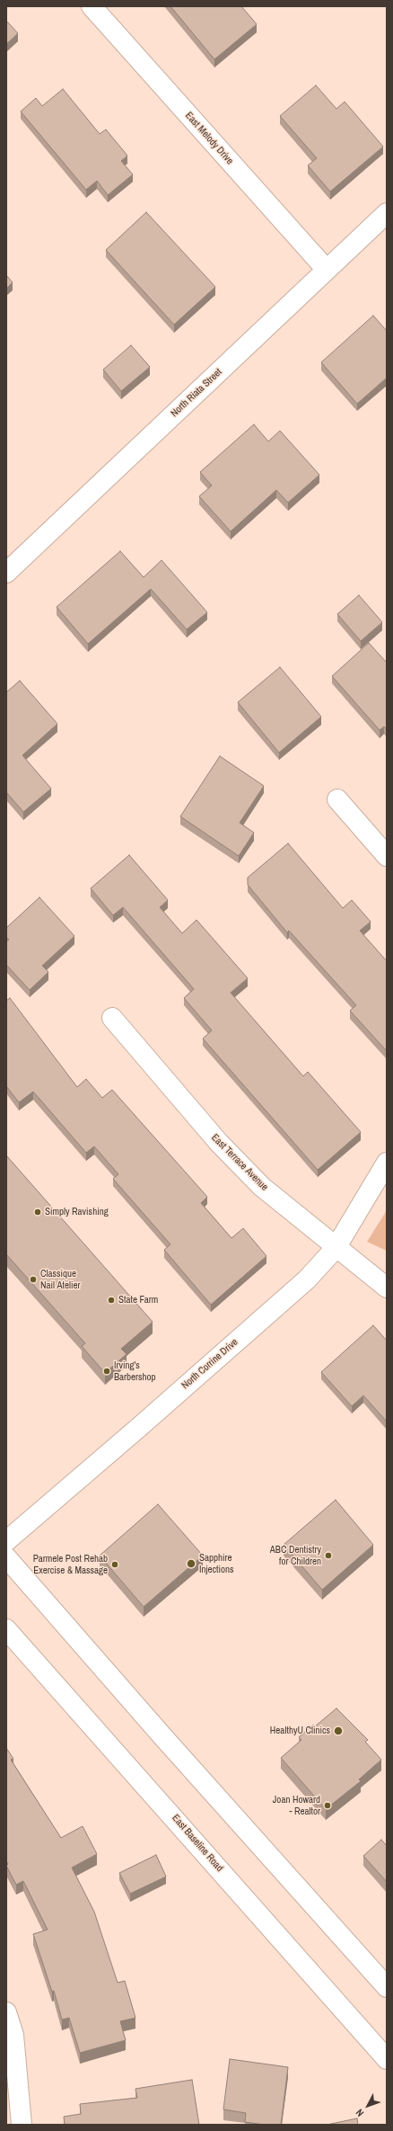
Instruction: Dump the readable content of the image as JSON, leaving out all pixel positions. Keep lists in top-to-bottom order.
{
  "streets": {
    "street": [
      "East Melody Drive",
      "North Riata Street",
      "East Terrace Avenue",
      "North Corrine Drive",
      "East Baseline Road"
    ]
  },
  "crossings": [
    ["East Melody Drive", "North Riata Street"],
    ["East Terrace Avenue", "North Corrine Drive"]
  ],
  "places": [
    "Simply Ravishing",
    "Classique Nail Atelier",
    "State Farm",
    "Irving's Barbershop",
    "ABC Dentistry for Children",
    "Sapphire Injections",
    "Parmele Post Rehab Exercise & Massage",
    "HealthyU Clinics",
    "Joan Howard - Realtor"
  ],
  "north": "bottom left"
}
